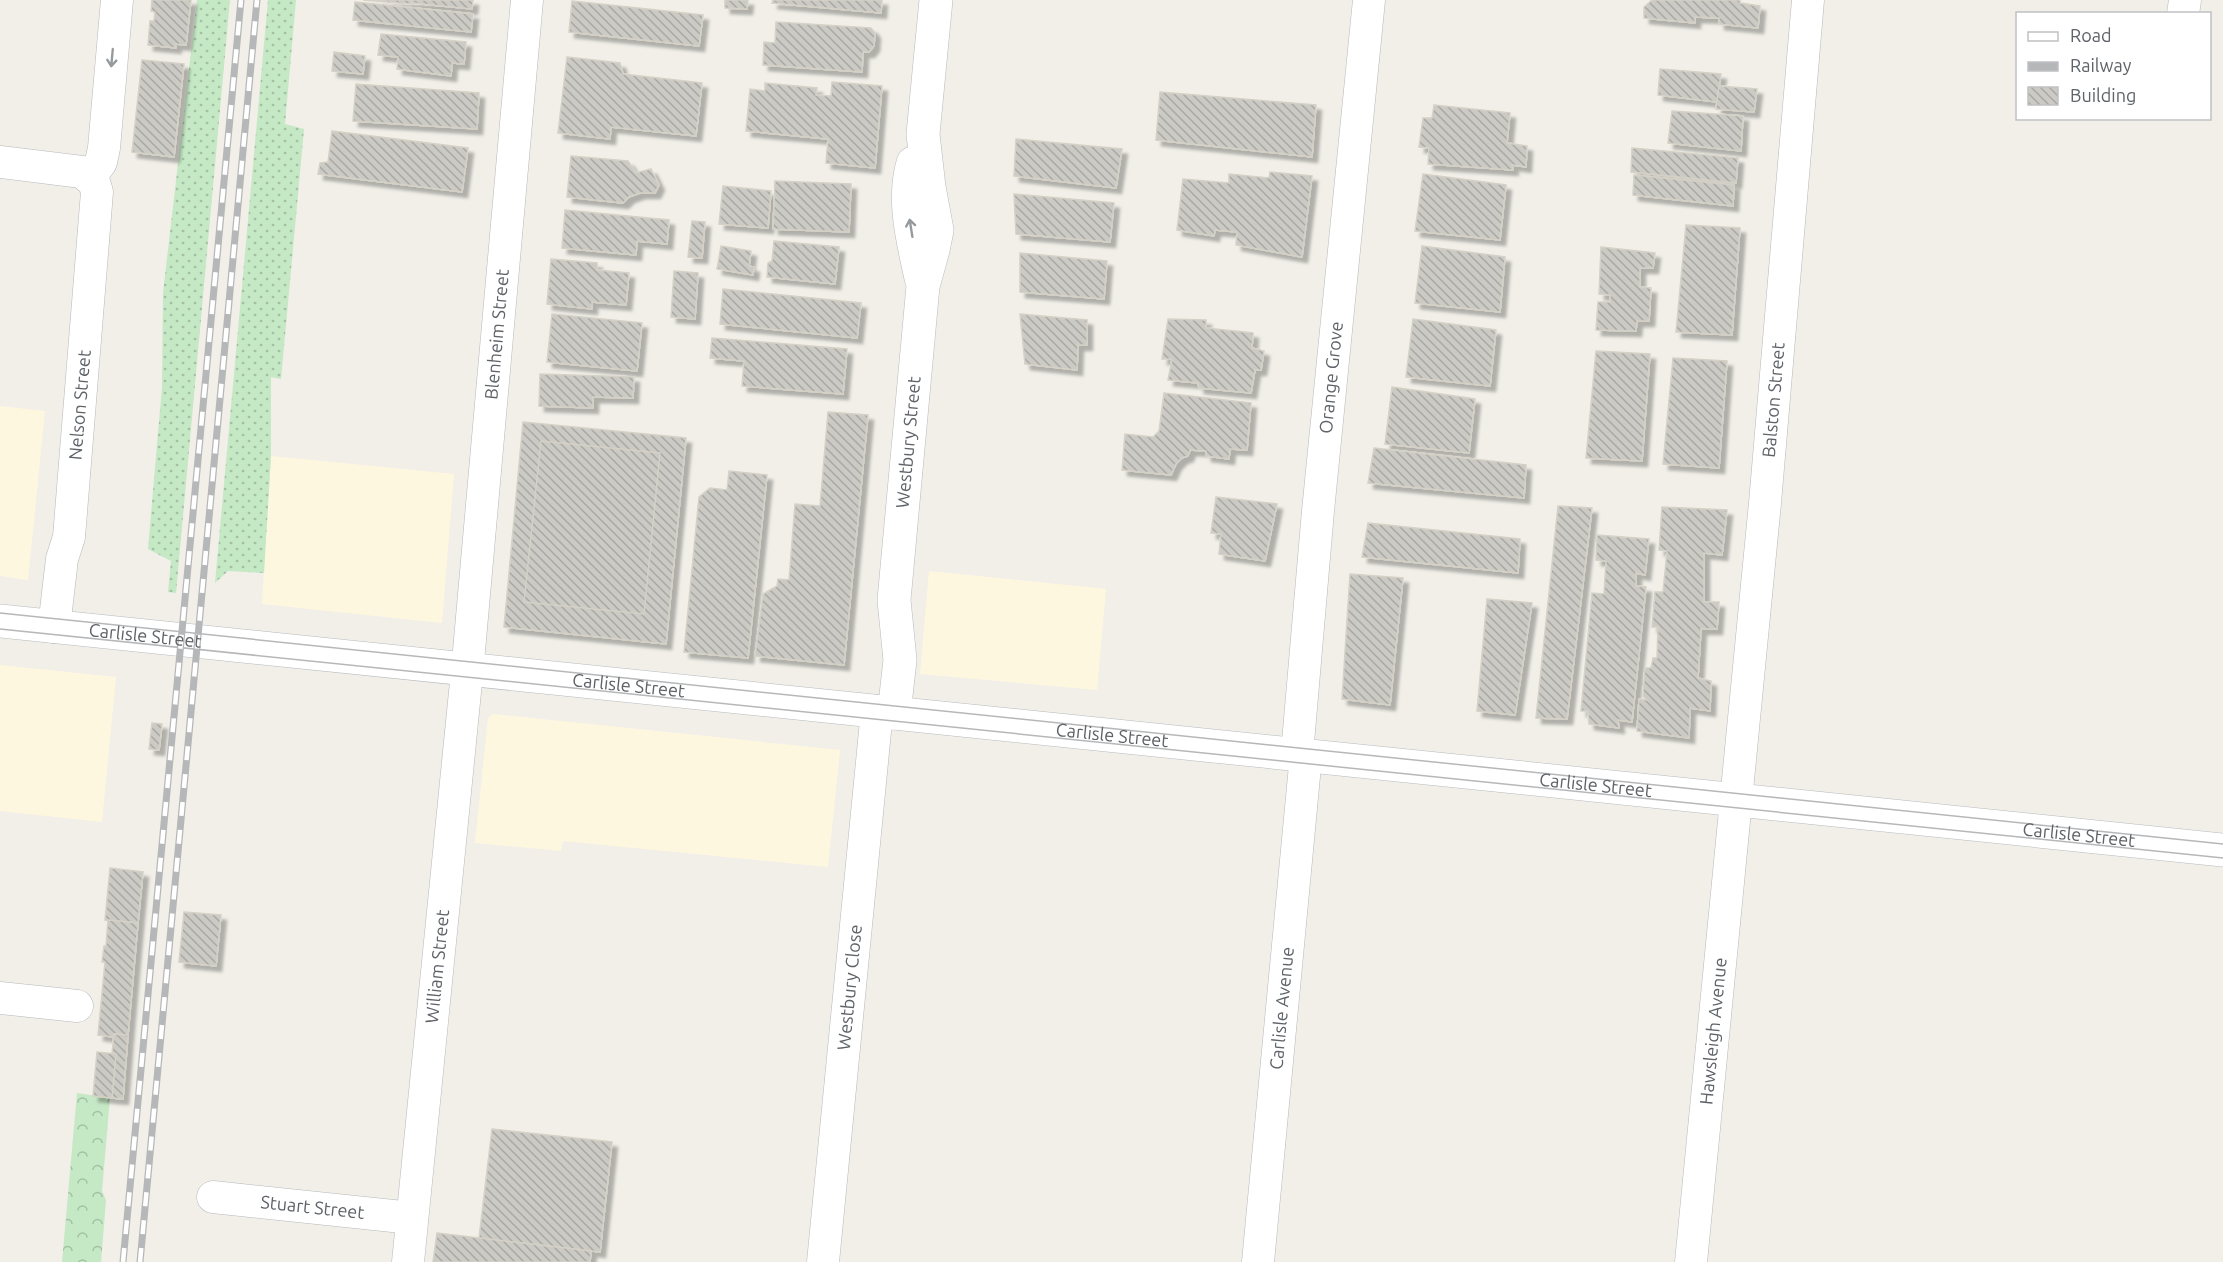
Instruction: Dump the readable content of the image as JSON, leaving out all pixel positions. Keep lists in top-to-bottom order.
{
  "streets": {
    "main road": ["Westbury Street", "Carlisle Street"],
    "street": [
      "Blenheim Street",
      "Orange Grove",
      "Balston Street",
      "Nelson Street",
      "William Street",
      "Westbury Close",
      "Carlisle Avenue",
      "Hawsleigh Avenue",
      "Stuart Street"
    ]
  },
  "crossings": [
    ["Blenheim Street", "Carlisle Street"],
    ["Blenheim Street", "William Street"],
    ["Orange Grove", "Carlisle Street"],
    ["Orange Grove", "Carlisle Avenue"],
    ["Balston Street", "Carlisle Street"],
    ["Balston Street", "Hawsleigh Avenue"],
    ["Nelson Street", "Carlisle Street"],
    ["Westbury Street", "Carlisle Street"],
    ["Westbury Street", "Westbury Close"],
    ["Carlisle Street", "William Street"],
    ["Carlisle Street", "Westbury Close"],
    ["Carlisle Street", "Carlisle Avenue"],
    ["Carlisle Street", "Hawsleigh Avenue"],
    ["William Street", "Stuart Street"]
  ],
  "legend": ["Road", "Railway", "Building"]
}
